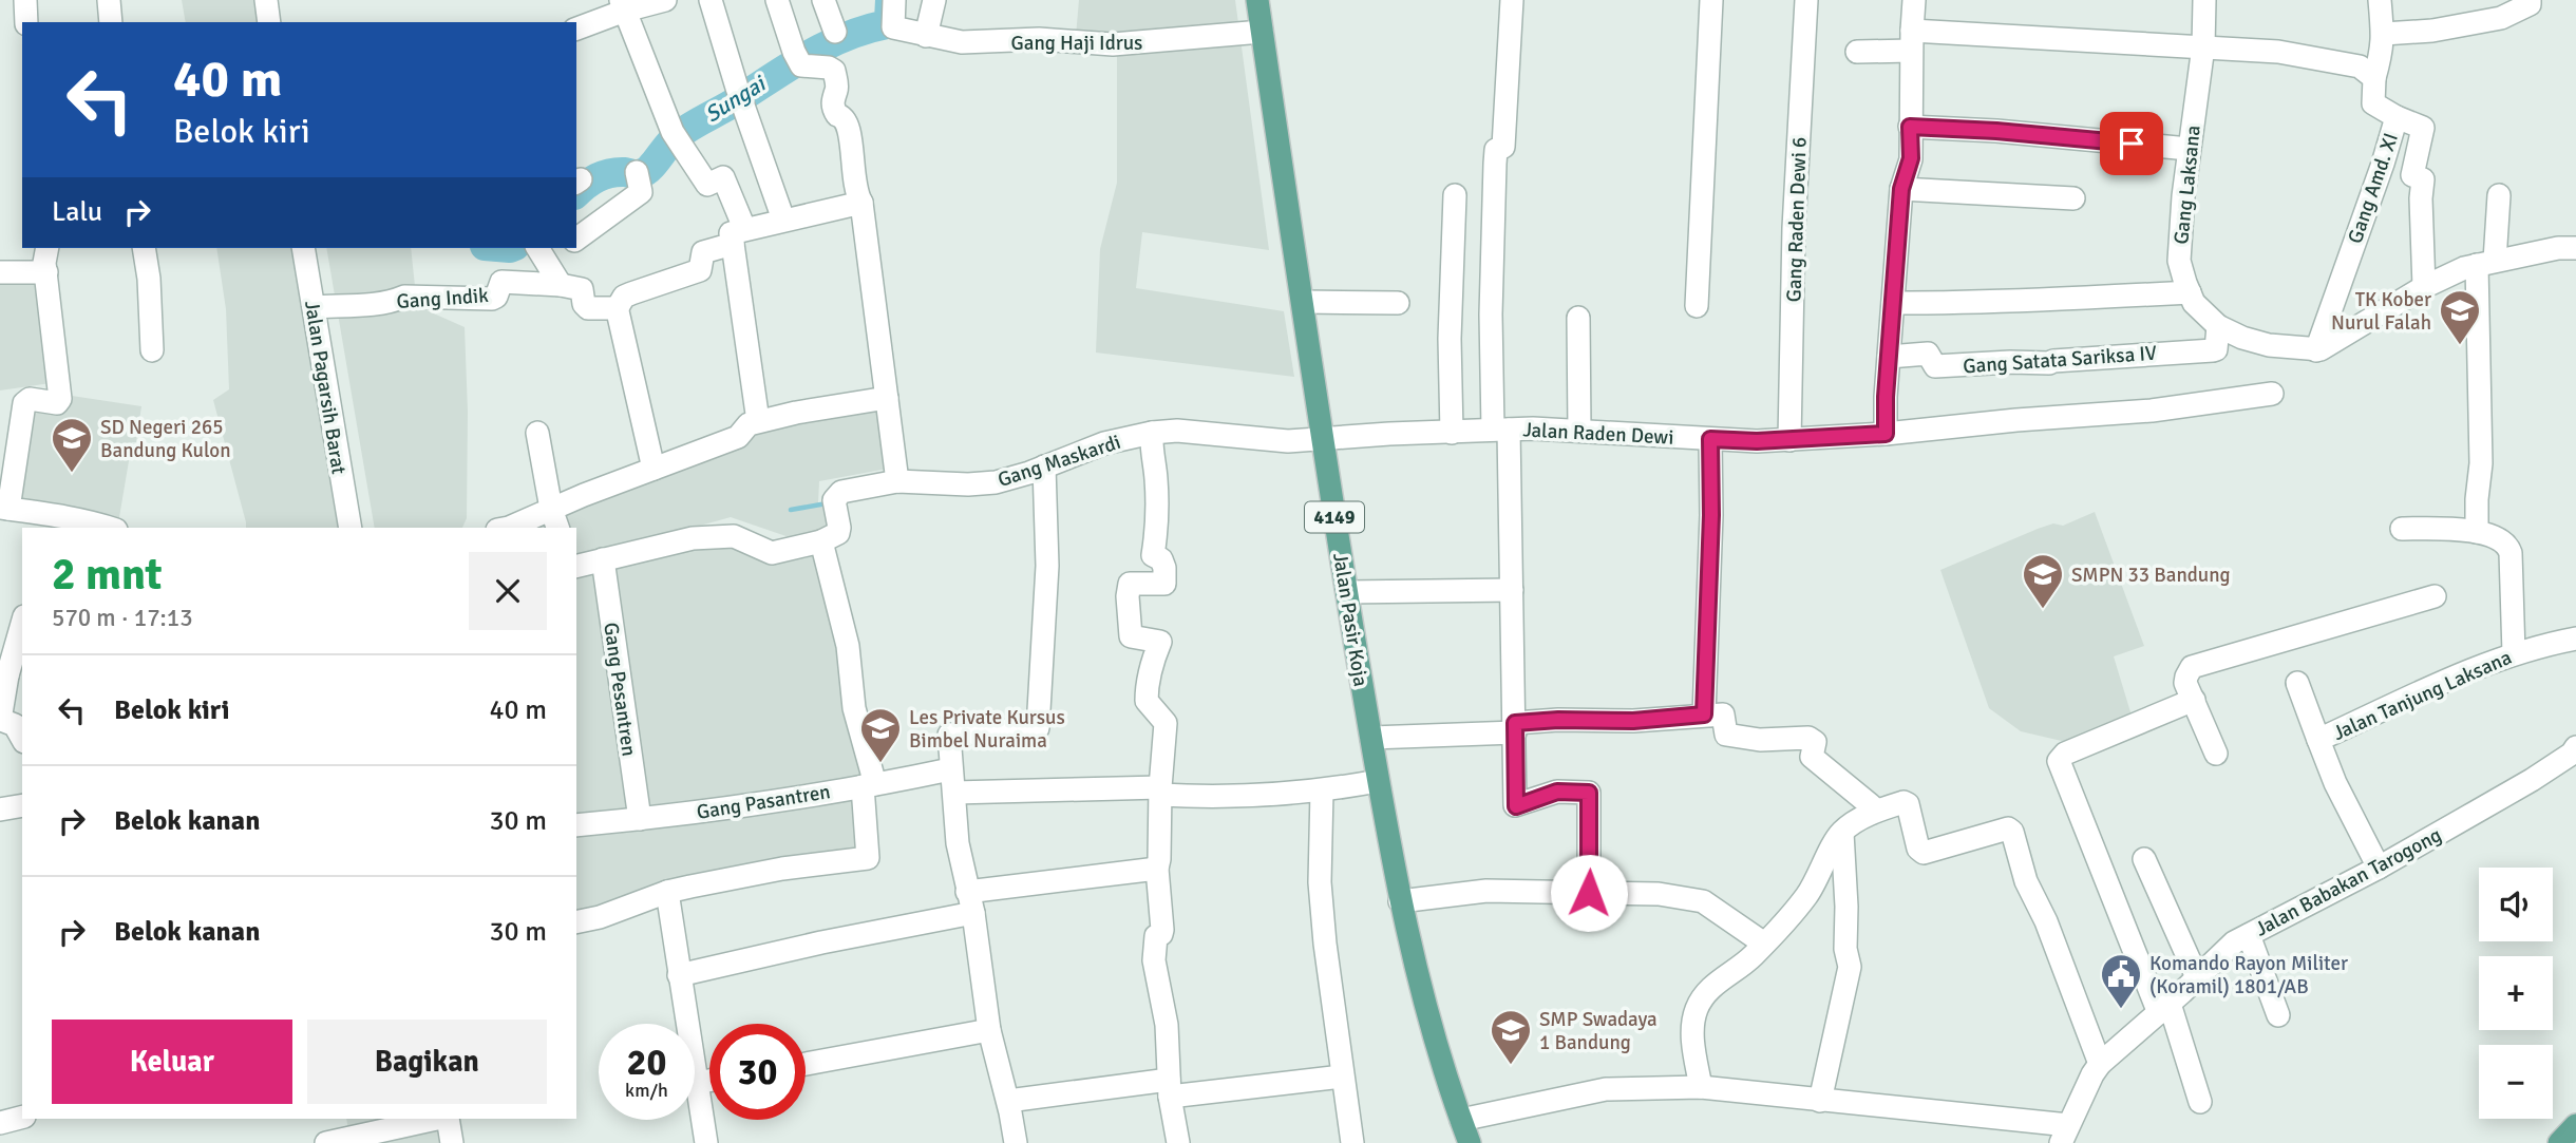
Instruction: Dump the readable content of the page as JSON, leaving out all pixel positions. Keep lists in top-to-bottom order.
{
  "streets": {
    "main road": ["4149", "Jalan Pasir Koja"],
    "street": [
      "Gang Haji Idrus",
      "Gang Laksana",
      "Gang Amd. XI",
      "Gang Raden Dewi 6",
      "Gang Indik",
      "Gang Satata Sariksa IV",
      "Jalan Pagarsih Barat",
      "Jalan Raden Dewi",
      "Gang Maskardi",
      "Gang Pesantren",
      "Jalan Tanjung Laksana",
      "Gang Pasantren",
      "Jalan Babakan Tarogong"
    ]
  },
  "crossings": [
    ["Gang Haji Idrus", "Jalan Pasir Koja"],
    ["Gang Laksana", "Gang Amd. XI"],
    ["Gang Laksana", "Gang Satata Sariksa IV"],
    ["Gang Raden Dewi 6", "Jalan Raden Dewi"],
    ["Gang Indik", "Jalan Pagarsih Barat"],
    ["Jalan Raden Dewi", "Gang Maskardi"],
    ["Jalan Raden Dewi", "Jalan Pasir Koja"],
    ["Gang Maskardi", "Jalan Pasir Koja"],
    ["Gang Pesantren", "Gang Pasantren"],
    ["Jalan Tanjung Laksana", "Jalan Babakan Tarogong"]
  ],
  "water": ["Sungai"],
  "places": {
    "school or university": [
      "TK Kober Nurul Falah",
      "SD Negeri 265 Bandung Kulon",
      "SMPN 33 Bandung",
      "Les Private Kursus Bimbel Nuraima",
      "SMP Swadaya 1 Bandung"
    ],
    "public building": ["Komando Rayon Militer (Koramil) 1801/AB"]
  },
  "page": {
    "turn": ["40 m", "Belok kiri"],
    "then": "Lalu",
    "heading": ["2 mnt", "570 m · 17:13"],
    "list": [
      {
        "name": "Belok kiri",
        "value": "40 m"
      },
      {
        "name": "Belok kanan",
        "value": "30 m"
      },
      {
        "name": "Belok kanan",
        "value": "30 m"
      }
    ],
    "map_buttons": ["+", "−"],
    "buttons": ["Keluar", "Bagikan"],
    "speed": "20 km/h",
    "limit": "30"
  }
}
